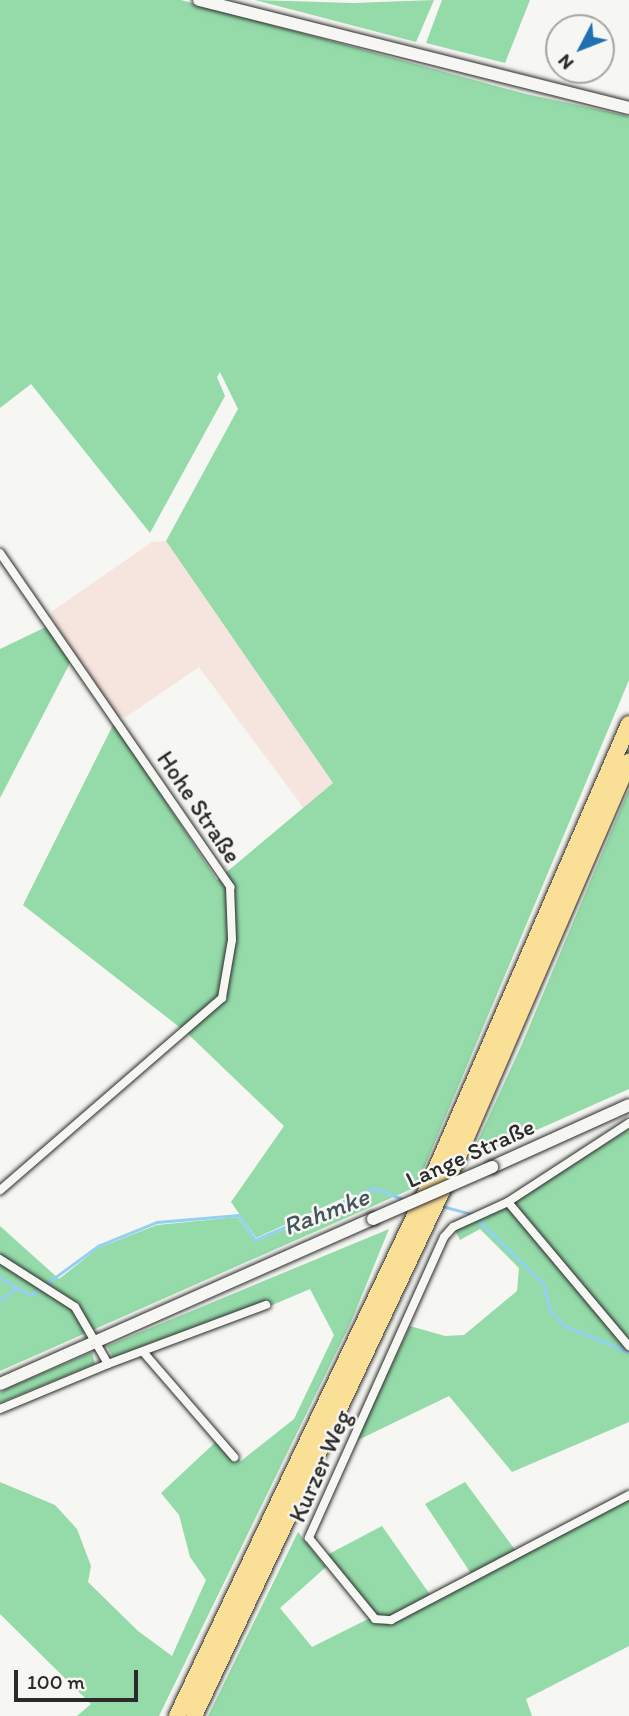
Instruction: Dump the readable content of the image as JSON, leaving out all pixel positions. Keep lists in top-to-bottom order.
{
  "streets": {
    "street": ["Hohe Straße", "Lange Straße", "Kurzer Weg"]
  },
  "water": ["Rahmke"],
  "scale_bar": "100 m",
  "north": "bottom left"
}
